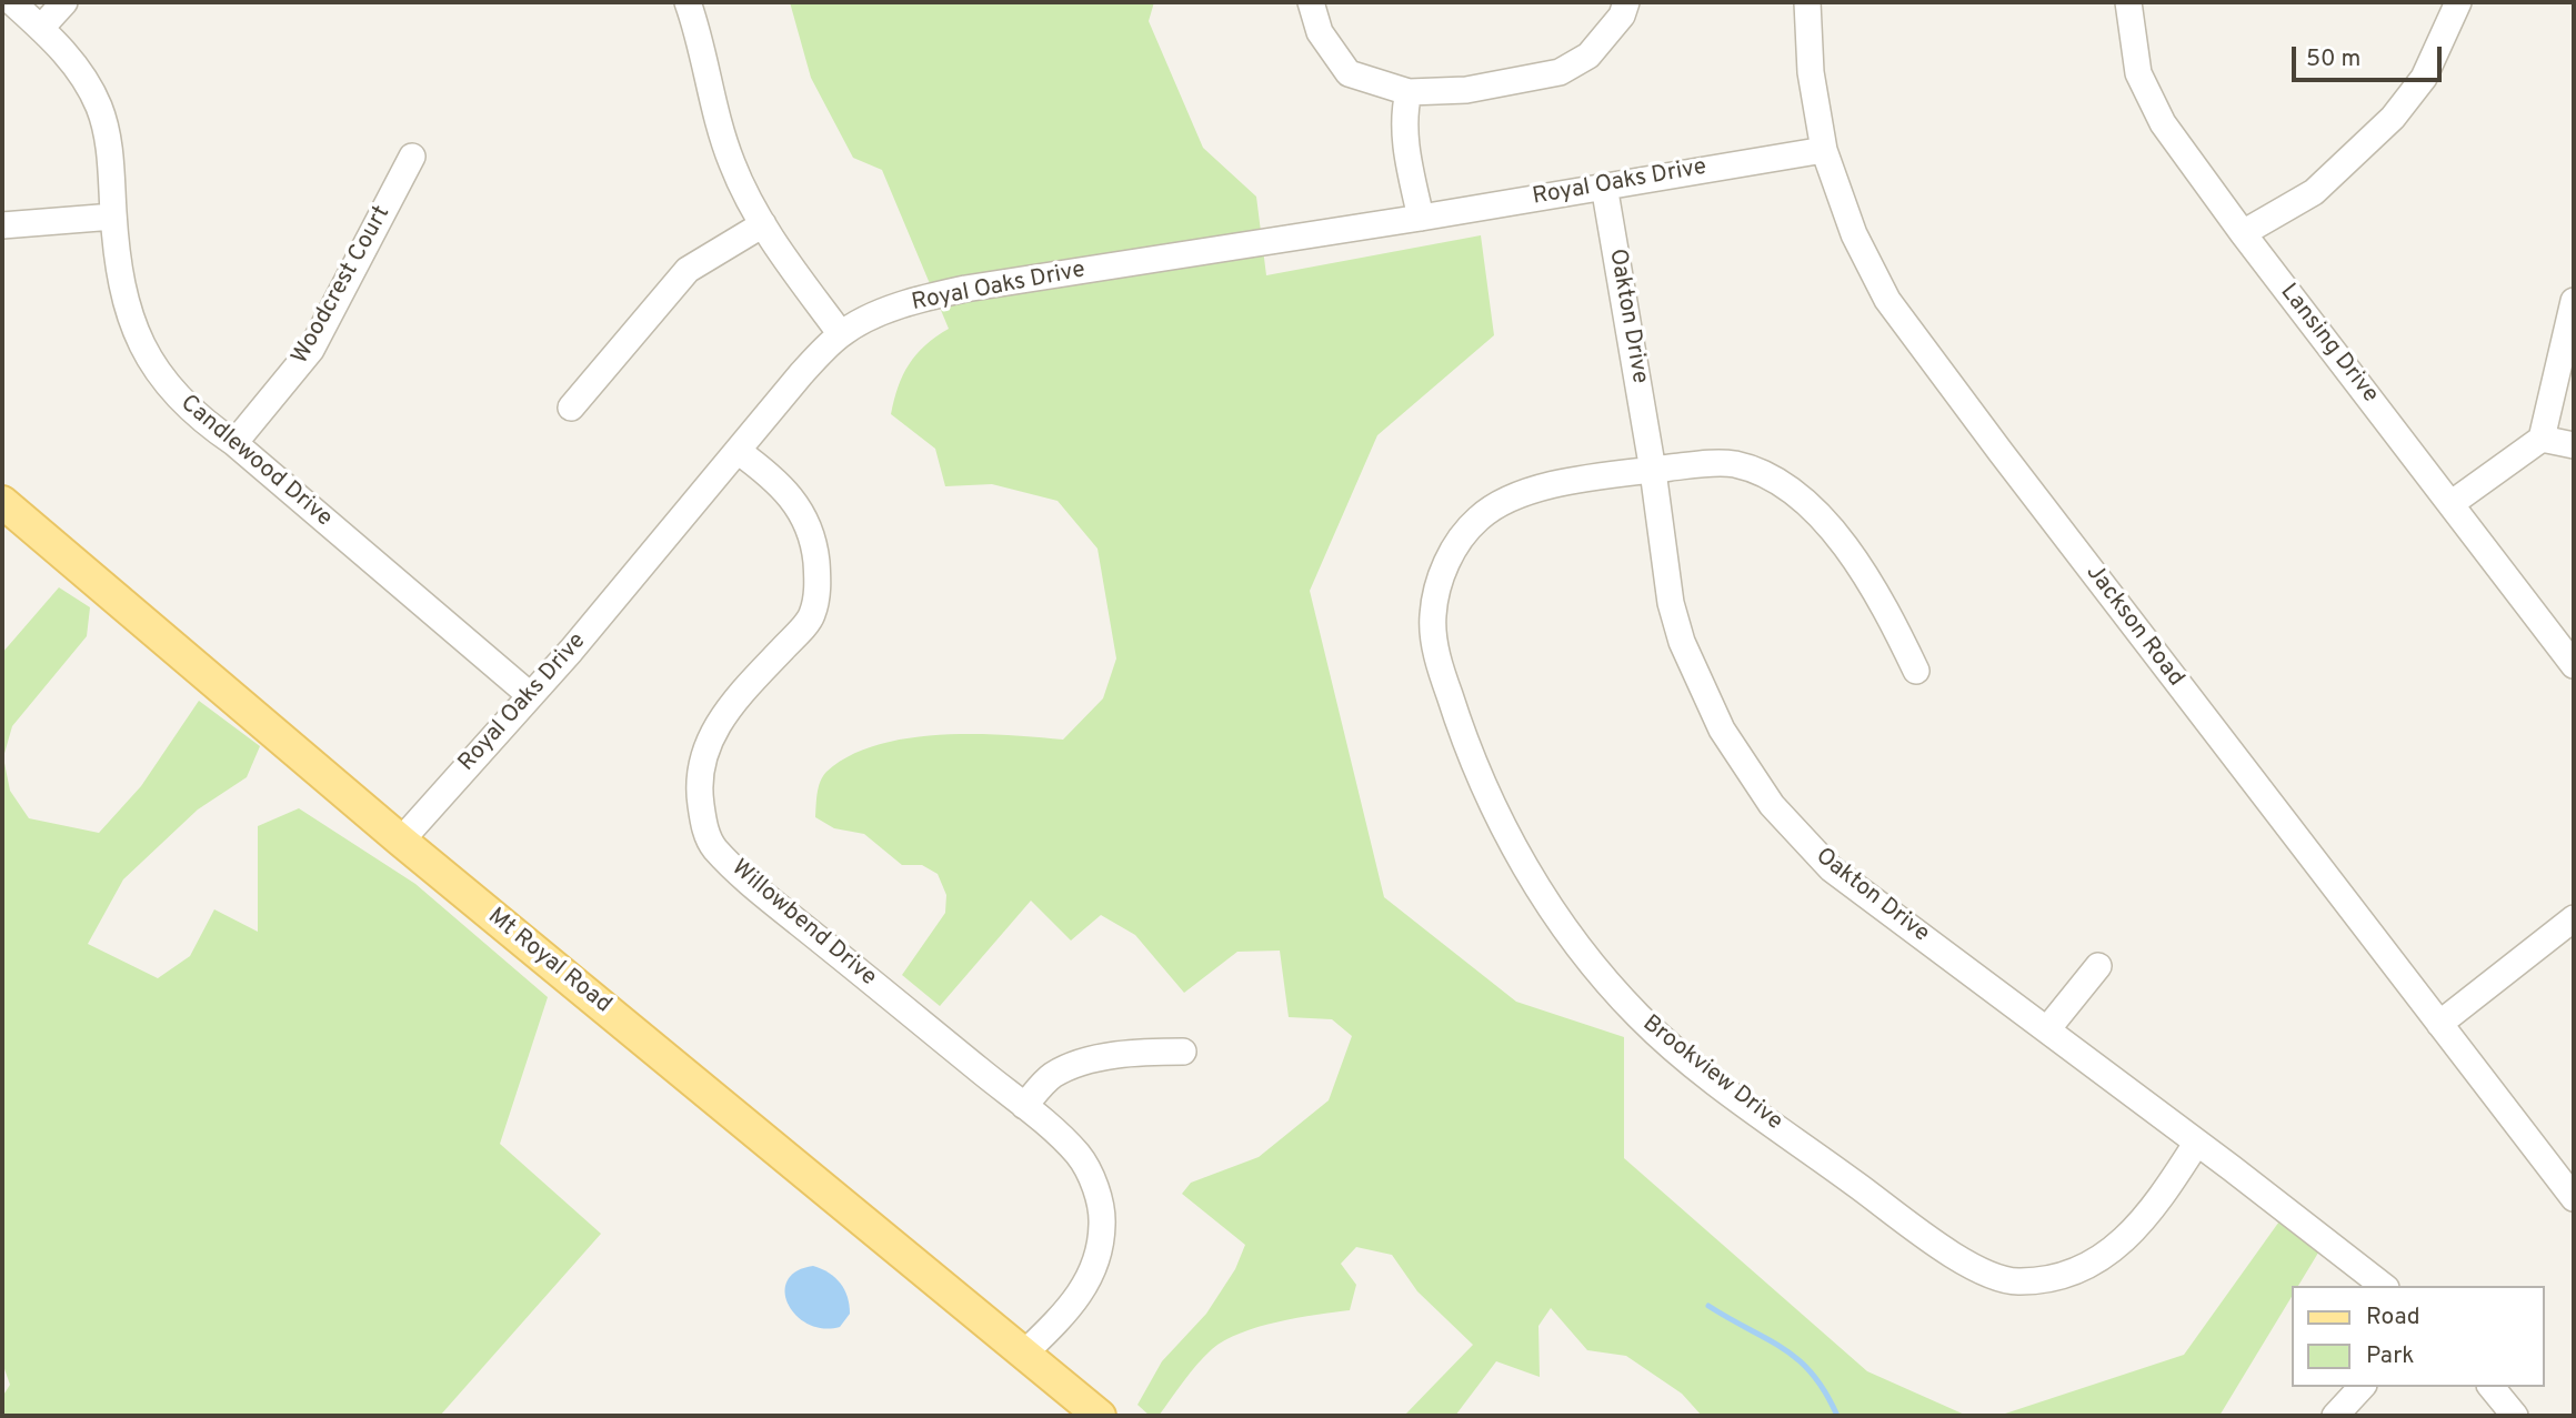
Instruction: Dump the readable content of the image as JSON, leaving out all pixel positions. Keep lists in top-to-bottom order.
{
  "streets": {
    "main road": ["Mt Royal Road"],
    "street": [
      "Royal Oaks Drive",
      "Woodcrest Court",
      "Oakton Drive",
      "Lansing Drive",
      "Candlewood Drive",
      "Jackson Road",
      "Willowbend Drive",
      "Brookview Drive"
    ]
  },
  "crossings": [
    ["Royal Oaks Drive", "Oakton Drive"],
    ["Royal Oaks Drive", "Candlewood Drive"],
    ["Royal Oaks Drive", "Jackson Road"],
    ["Royal Oaks Drive", "Willowbend Drive"],
    ["Royal Oaks Drive", "Mt Royal Road"],
    ["Woodcrest Court", "Candlewood Drive"],
    ["Oakton Drive", "Brookview Drive"],
    ["Willowbend Drive", "Mt Royal Road"]
  ],
  "legend": ["Road", "Park"],
  "scale_bar": "50 m"
}
